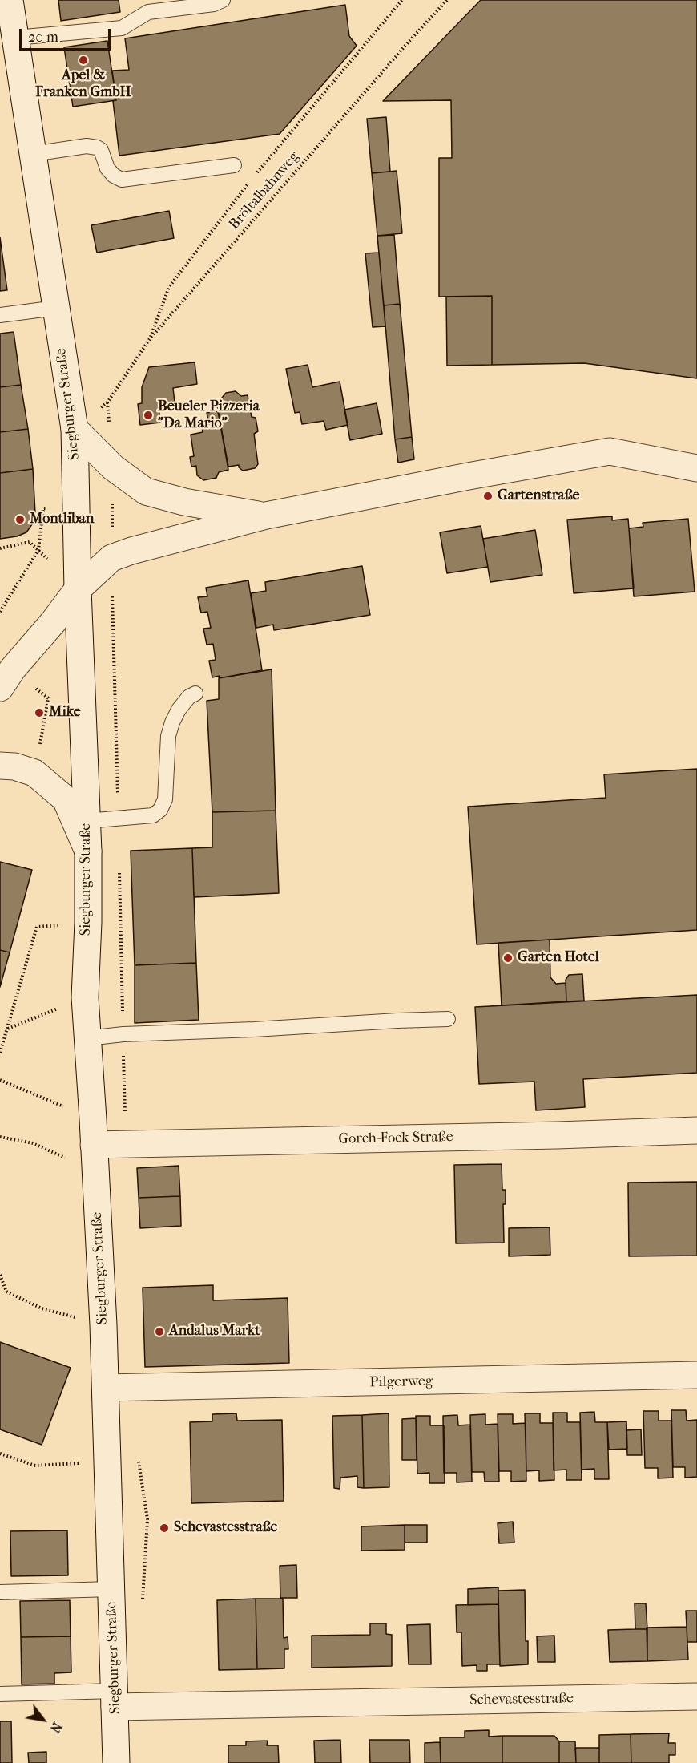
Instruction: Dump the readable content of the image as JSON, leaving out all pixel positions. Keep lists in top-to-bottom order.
{
  "streets": {
    "street": [
      "Siegburger Straße",
      "Gorch-Fock-Straße",
      "Pilgerweg",
      "Schevastesstraße"
    ],
    "path": ["Bröltalbahnweg"]
  },
  "crossings": [
    ["Siegburger Straße", "Gorch-Fock-Straße"],
    ["Siegburger Straße", "Pilgerweg"],
    ["Siegburger Straße", "Schevastesstraße"]
  ],
  "places": [
    "Apel & Franken GmbH",
    "Beueler Pizzeria \"Da Mario\"",
    "Gartenstraße",
    "Montliban",
    "Mike",
    "Garten Hotel",
    "Andalus Markt",
    "Schevastesstraße"
  ],
  "scale_bar": "20 m",
  "north": "bottom right"
}
